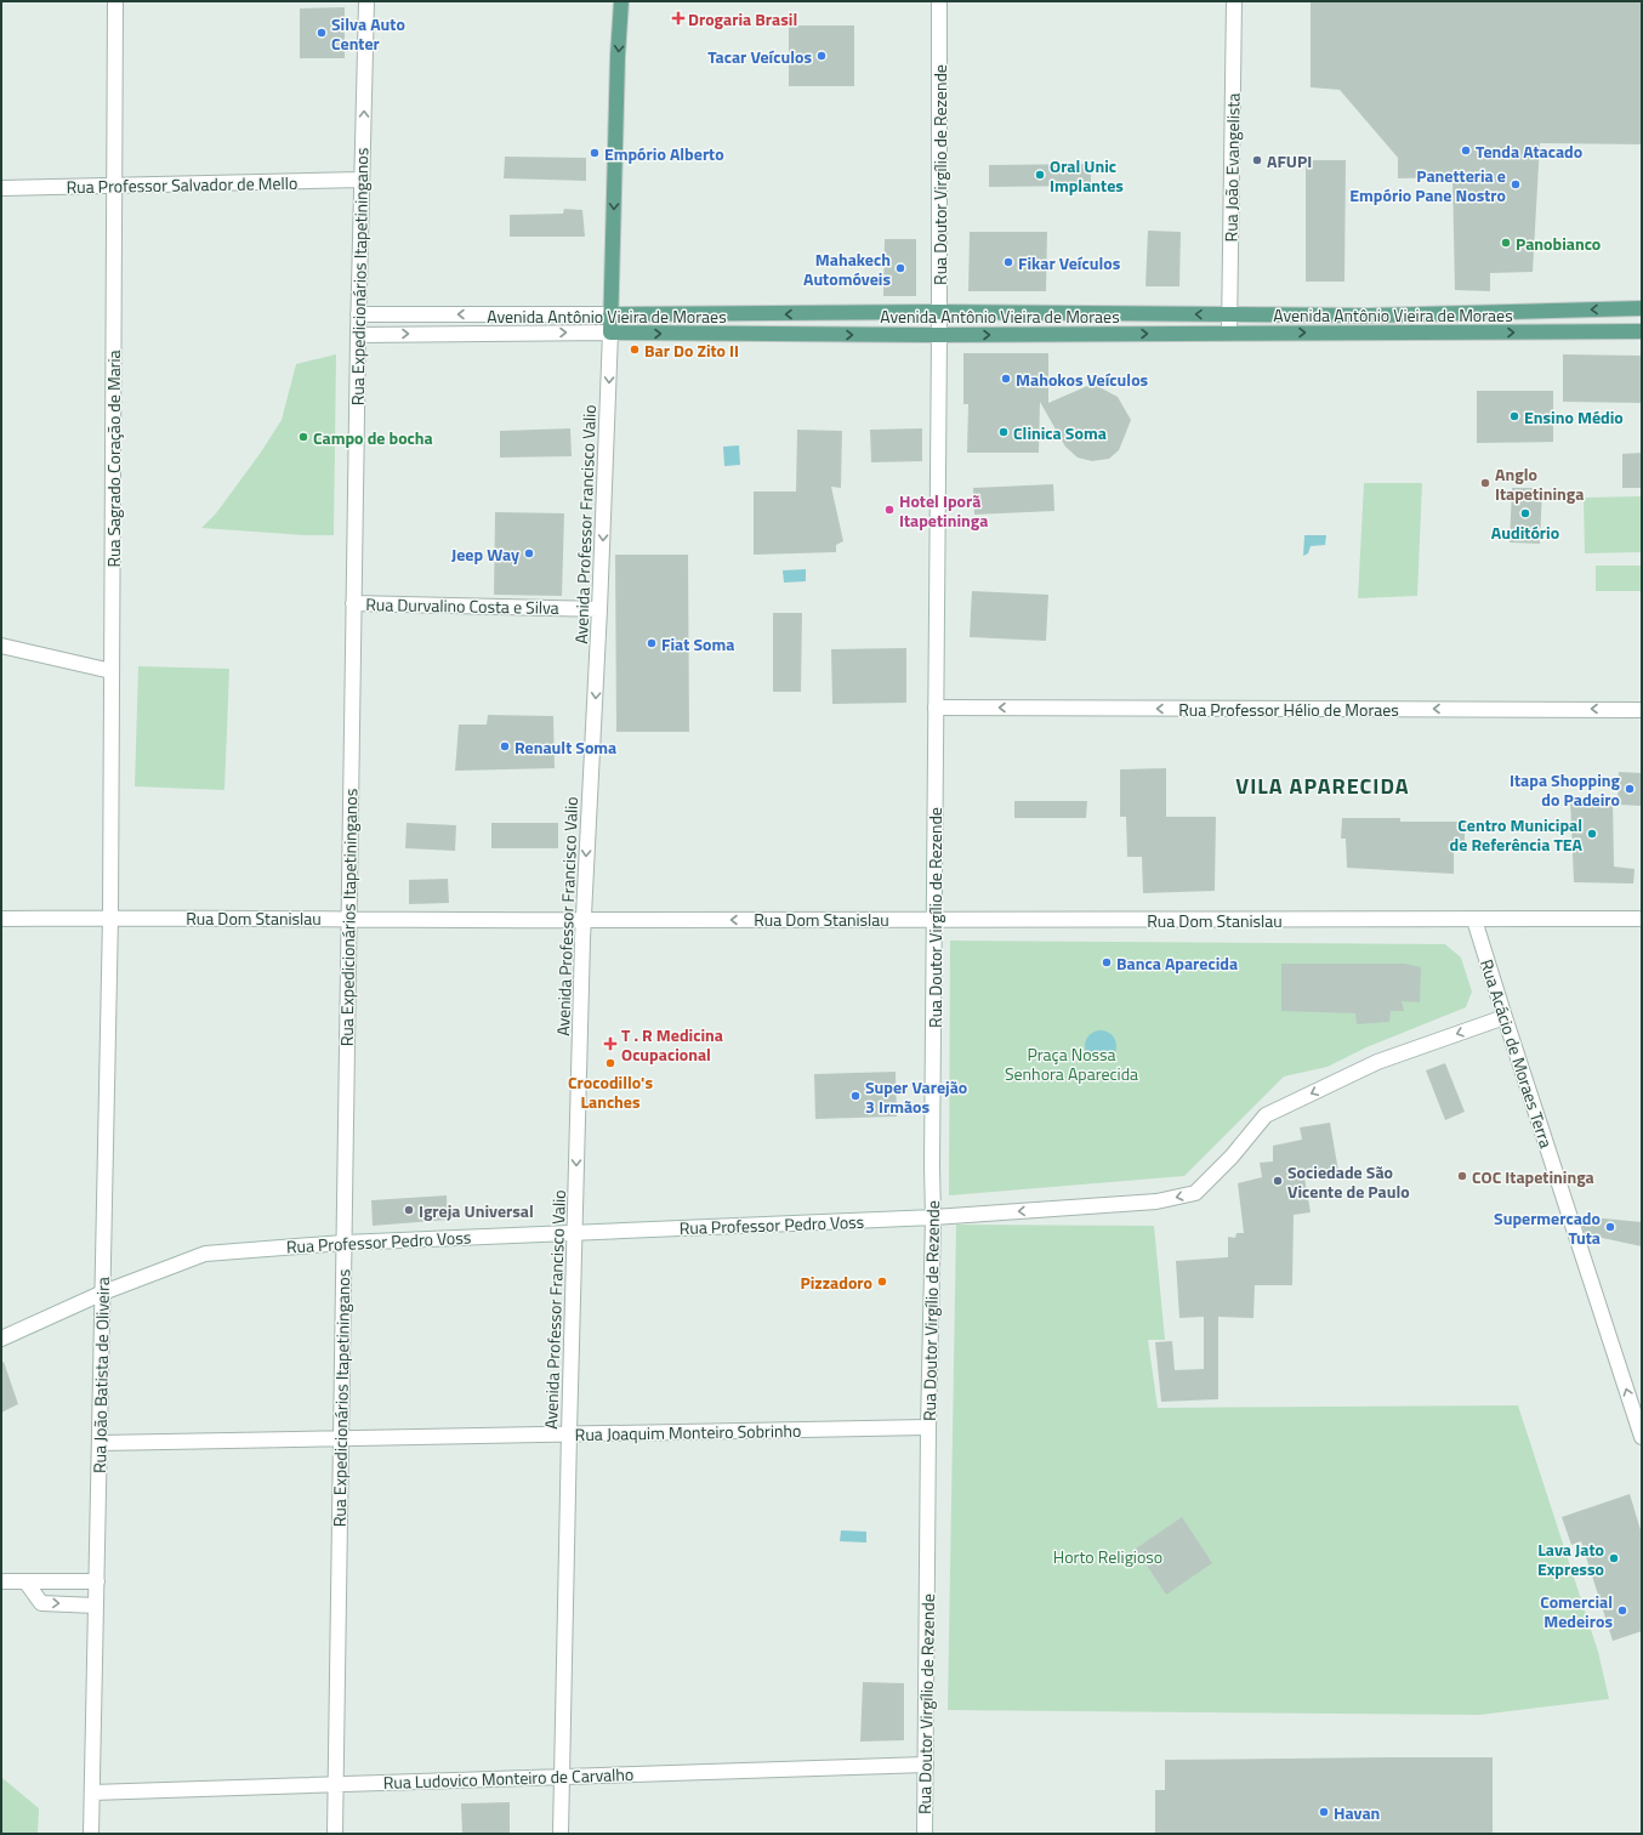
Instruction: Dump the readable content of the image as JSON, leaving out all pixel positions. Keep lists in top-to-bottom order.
{
  "streets": {
    "main road": ["Avenida Antônio Vieira de Moraes", "Avenida Professor Francisco Valio"],
    "street": [
      "Rua João Evangelista",
      "Rua Doutor Virgílio de Rezende",
      "Rua Professor Salvador de Mello",
      "Rua Expedicionários Itapetininganos",
      "Rua Sagrado Coração de Maria",
      "Rua Durvalino Costa e Silva",
      "Rua Professor Hélio de Moraes",
      "Rua Dom Stanislau",
      "Rua Acácio de Moraes Terra",
      "Rua Professor Pedro Voss",
      "Rua João Batista de Oliveira",
      "Rua Joaquim Monteiro Sobrinho",
      "Rua Ludovico Monteiro de Carvalho"
    ]
  },
  "crossings": [
    ["Rua João Evangelista", "Avenida Antônio Vieira de Moraes"],
    ["Rua Doutor Virgílio de Rezende", "Avenida Antônio Vieira de Moraes"],
    ["Rua Doutor Virgílio de Rezende", "Rua Professor Hélio de Moraes"],
    ["Rua Doutor Virgílio de Rezende", "Rua Dom Stanislau"],
    ["Rua Doutor Virgílio de Rezende", "Rua Professor Pedro Voss"],
    ["Rua Doutor Virgílio de Rezende", "Rua Joaquim Monteiro Sobrinho"],
    ["Rua Doutor Virgílio de Rezende", "Rua Ludovico Monteiro de Carvalho"],
    ["Rua Professor Salvador de Mello", "Rua Expedicionários Itapetininganos"],
    ["Rua Professor Salvador de Mello", "Rua Sagrado Coração de Maria"],
    ["Rua Expedicionários Itapetininganos", "Avenida Antônio Vieira de Moraes"],
    ["Rua Expedicionários Itapetininganos", "Rua Durvalino Costa e Silva"],
    ["Rua Expedicionários Itapetininganos", "Rua Dom Stanislau"],
    ["Rua Expedicionários Itapetininganos", "Rua Professor Pedro Voss"],
    ["Rua Expedicionários Itapetininganos", "Rua Joaquim Monteiro Sobrinho"],
    ["Rua Expedicionários Itapetininganos", "Rua Ludovico Monteiro de Carvalho"],
    ["Avenida Antônio Vieira de Moraes", "Avenida Professor Francisco Valio"],
    ["Rua Sagrado Coração de Maria", "Rua Dom Stanislau"],
    ["Rua Sagrado Coração de Maria", "Rua João Batista de Oliveira"],
    ["Avenida Professor Francisco Valio", "Rua Durvalino Costa e Silva"],
    ["Avenida Professor Francisco Valio", "Rua Dom Stanislau"],
    ["Avenida Professor Francisco Valio", "Rua Professor Pedro Voss"],
    ["Avenida Professor Francisco Valio", "Rua Joaquim Monteiro Sobrinho"],
    ["Avenida Professor Francisco Valio", "Rua Ludovico Monteiro de Carvalho"],
    ["Rua Dom Stanislau", "Rua Acácio de Moraes Terra"],
    ["Rua Dom Stanislau", "Rua João Batista de Oliveira"],
    ["Rua Acácio de Moraes Terra", "Rua Professor Pedro Voss"],
    ["Rua Professor Pedro Voss", "Rua João Batista de Oliveira"],
    ["Rua João Batista de Oliveira", "Rua Joaquim Monteiro Sobrinho"],
    ["Rua João Batista de Oliveira", "Rua Ludovico Monteiro de Carvalho"]
  ],
  "one_way": [
    "Avenida Professor Francisco Valio",
    "Rua Professor Hélio de Moraes",
    "Rua Acácio de Moraes Terra",
    "Rua Professor Pedro Voss"
  ],
  "districts": ["VILA APARECIDA"],
  "parks": ["Praça Nossa Senhora Aparecida", "Horto Religioso"],
  "places": {
    "health": ["Drogaria Brasil", "T . R Medicina Ocupacional"],
    "other": [
      "Silva Auto Center",
      "Tacar Veículos",
      "Tenda Atacado",
      "Empório Alberto",
      "AFUPI",
      "Oral Unic Implantes",
      "Panetteria e Empório Pane Nostro",
      "Panobianco",
      "Fikar Veículos",
      "Mahakech Automóveis",
      "Bar Do Zito II",
      "Mahokos Veículos",
      "Ensino Médio",
      "Clinica Soma",
      "Campo de bocha",
      "Anglo Itapetininga",
      "Hotel Iporã Itapetininga",
      "Auditório",
      "Jeep Way",
      "Fiat Soma",
      "Renault Soma",
      "Itapa Shopping do Padeiro",
      "Centro Municipal de Referência TEA",
      "Banca Aparecida",
      "Crocodillo's Lanches",
      "Super Varejão 3 Irmãos",
      "COC Itapetininga",
      "Sociedade São Vicente de Paulo",
      "Igreja Universal",
      "Supermercado Tuta",
      "Pizzadoro",
      "Lava Jato Expresso",
      "Comercial Medeiros",
      "Havan"
    ]
  }
}
